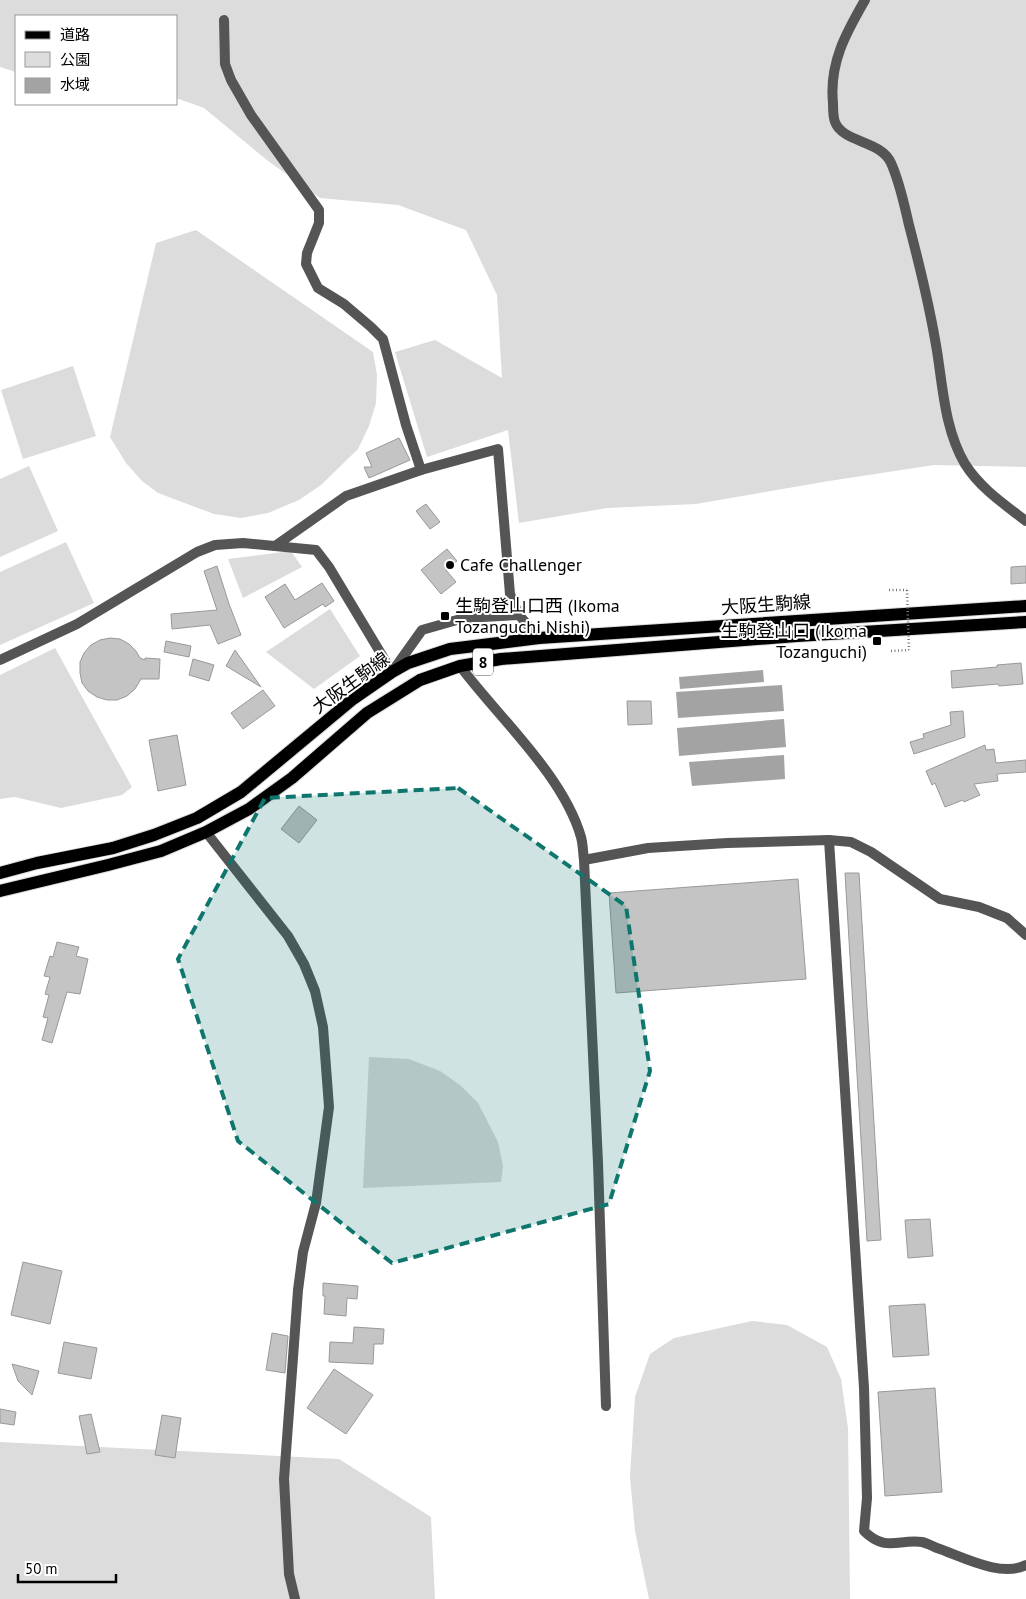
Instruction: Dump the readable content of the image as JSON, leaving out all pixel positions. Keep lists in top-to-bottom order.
{
  "streets": {
    "main road": ["大阪生駒線", "8"]
  },
  "places": {
    "other": ["Cafe Challenger"],
    "transit": ["生駒登山口西 (Ikoma Tozanguchi Nishi)", "生駒登山口 (Ikoma Tozanguchi)"]
  },
  "legend": ["道路", "公園", "水域"],
  "scale_bar": "50 m"
}
